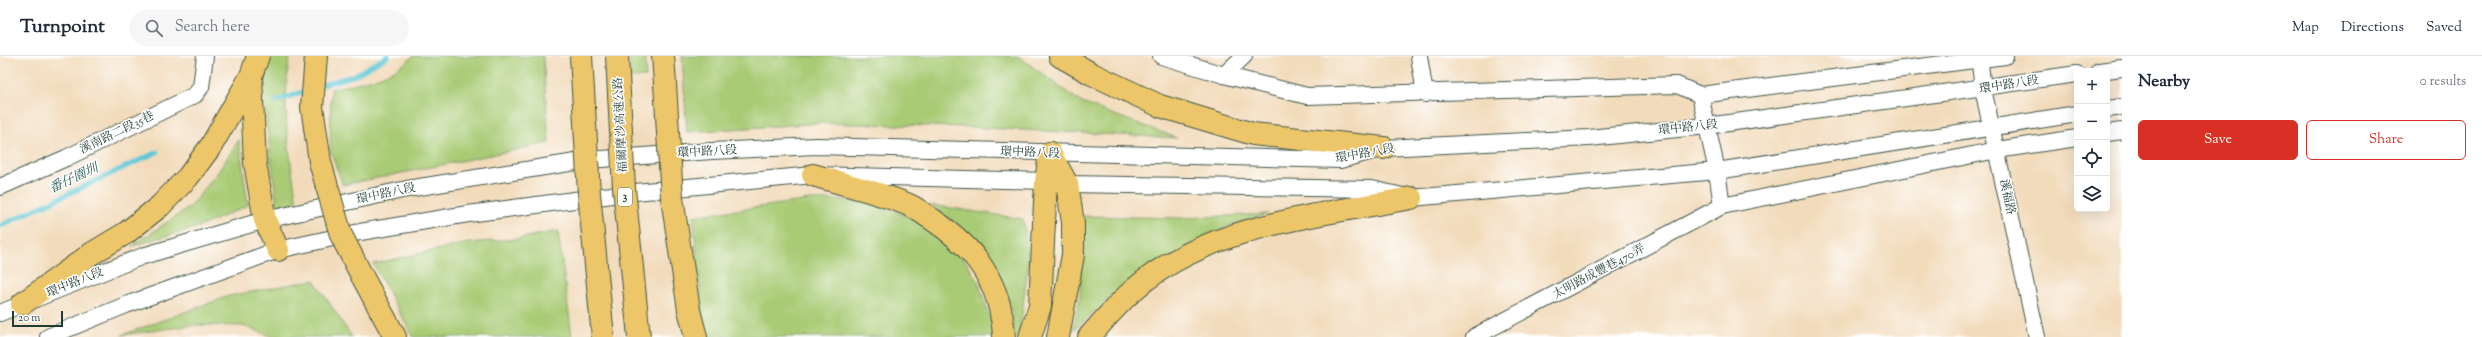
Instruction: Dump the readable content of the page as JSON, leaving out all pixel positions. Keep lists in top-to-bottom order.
{
  "streets": {
    "highway": ["福爾摩沙高速公路", "3"],
    "street": [
      "環中路八段",
      "溪南路二段35巷",
      "溪福路",
      "太明路成豐巷470弄"
    ]
  },
  "crossings": [
    ["環中路八段", "溪福路"]
  ],
  "water": ["番仔園圳"],
  "scale_bar": "20 m",
  "page": {
    "header": "Turnpoint",
    "search": "Search here",
    "nav": ["Map", "Directions", "Saved"],
    "heading": ["Nearby", "0 results"],
    "map_buttons": ["+", "−"],
    "buttons": ["Save", "Share"],
    "scale": "20 m"
  }
}
